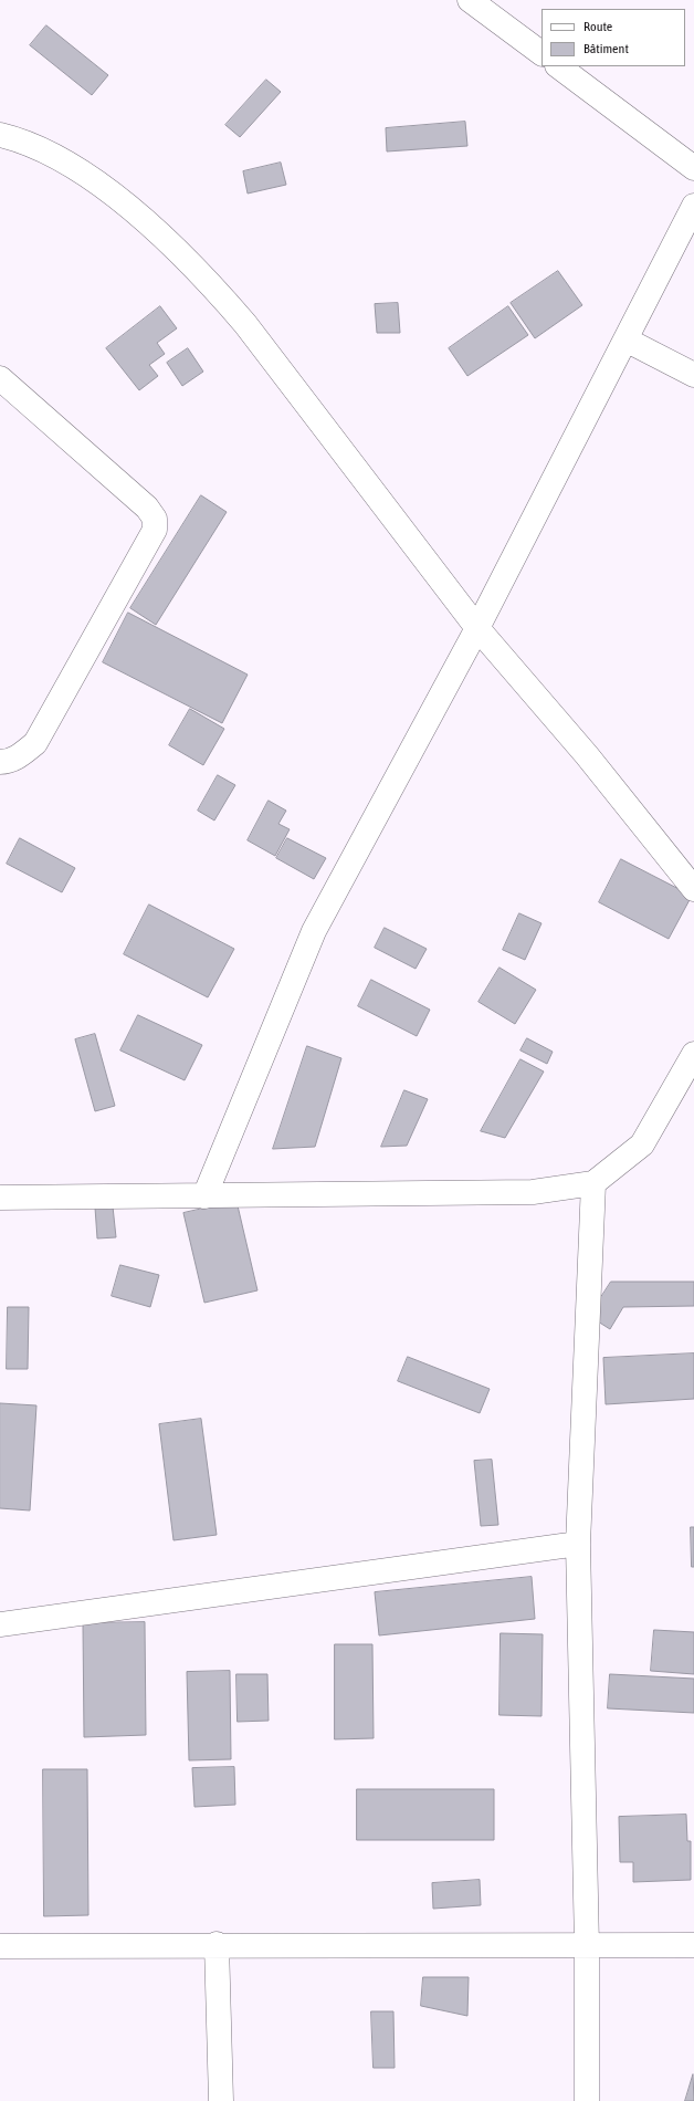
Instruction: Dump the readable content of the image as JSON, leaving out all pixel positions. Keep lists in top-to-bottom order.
{
  "legend": ["Route", "Bâtiment"]
}
